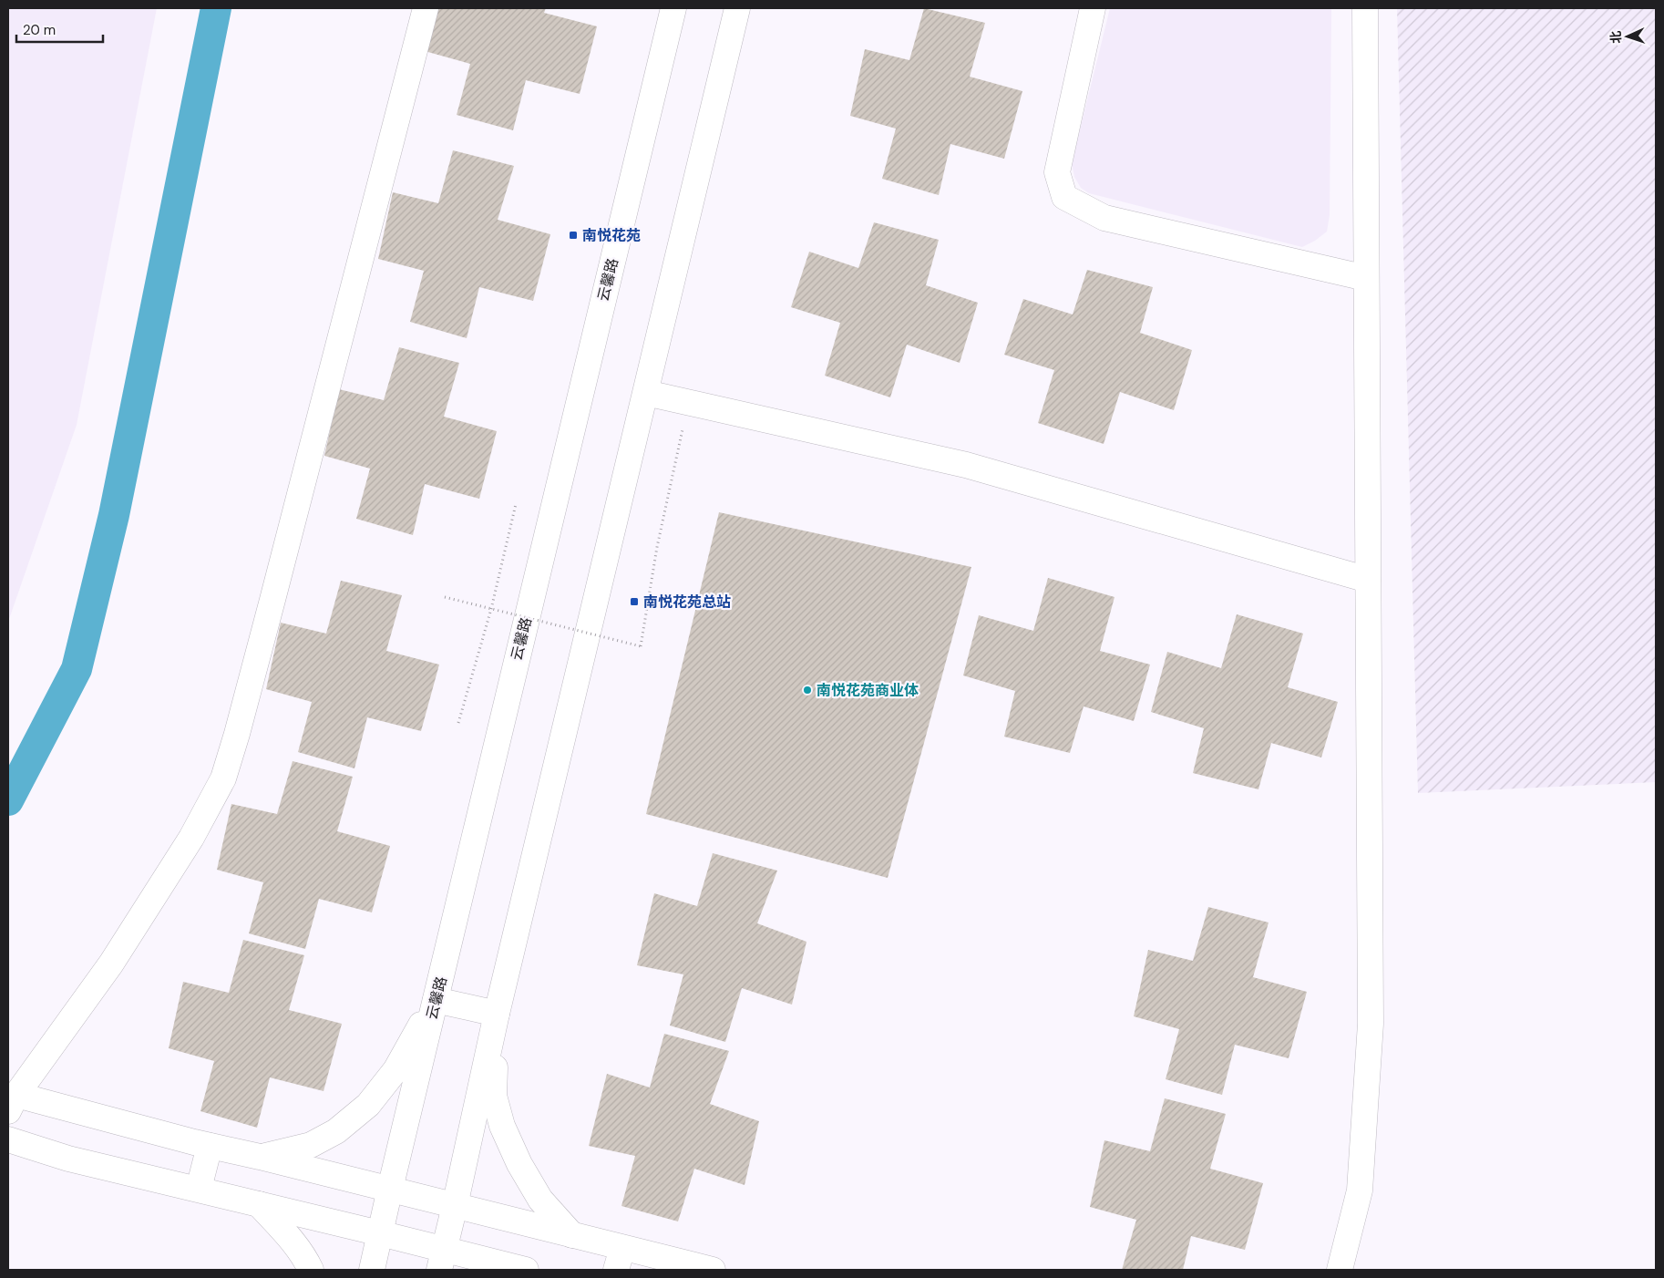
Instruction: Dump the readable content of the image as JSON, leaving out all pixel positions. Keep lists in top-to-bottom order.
{
  "streets": {
    "street": ["云馨路"]
  },
  "places": {
    "transit": ["南悦花苑", "南悦花苑总站"],
    "other": ["南悦花苑商业体"]
  },
  "scale_bar": "20 m",
  "north": "left"
}
